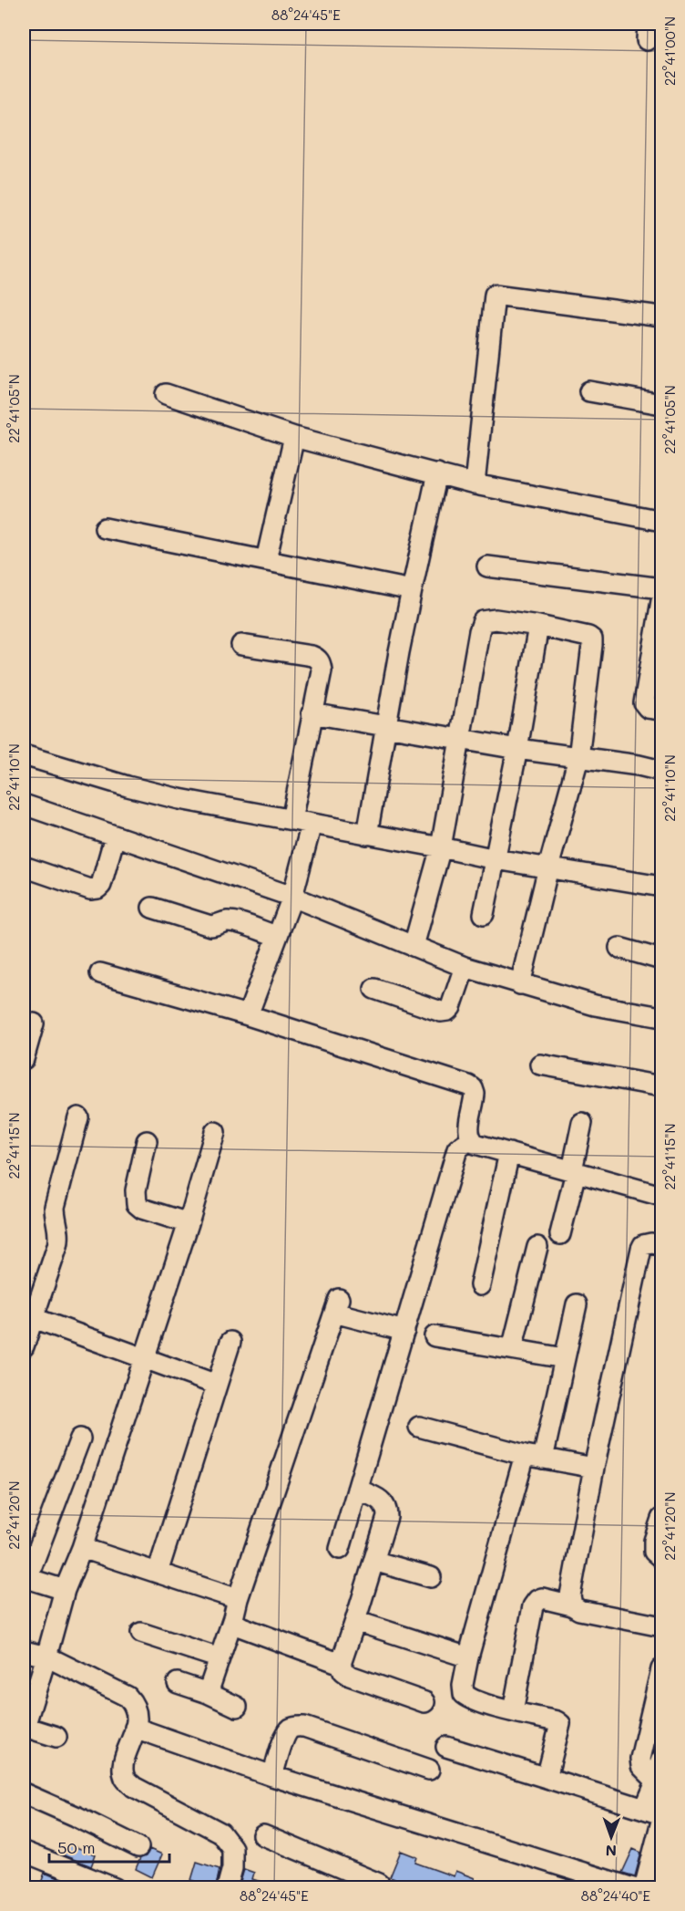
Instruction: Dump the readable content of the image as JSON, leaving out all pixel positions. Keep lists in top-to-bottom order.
{
  "scale_bar": "50 m",
  "north": "bottom",
  "coordinates": [
    "88°24'45\"E",
    "22°41'00\"N",
    "22°41'05\"N",
    "22°41'10\"N",
    "22°41'15\"N",
    "22°41'20\"N",
    "88°24'40\"E"
  ]
}
